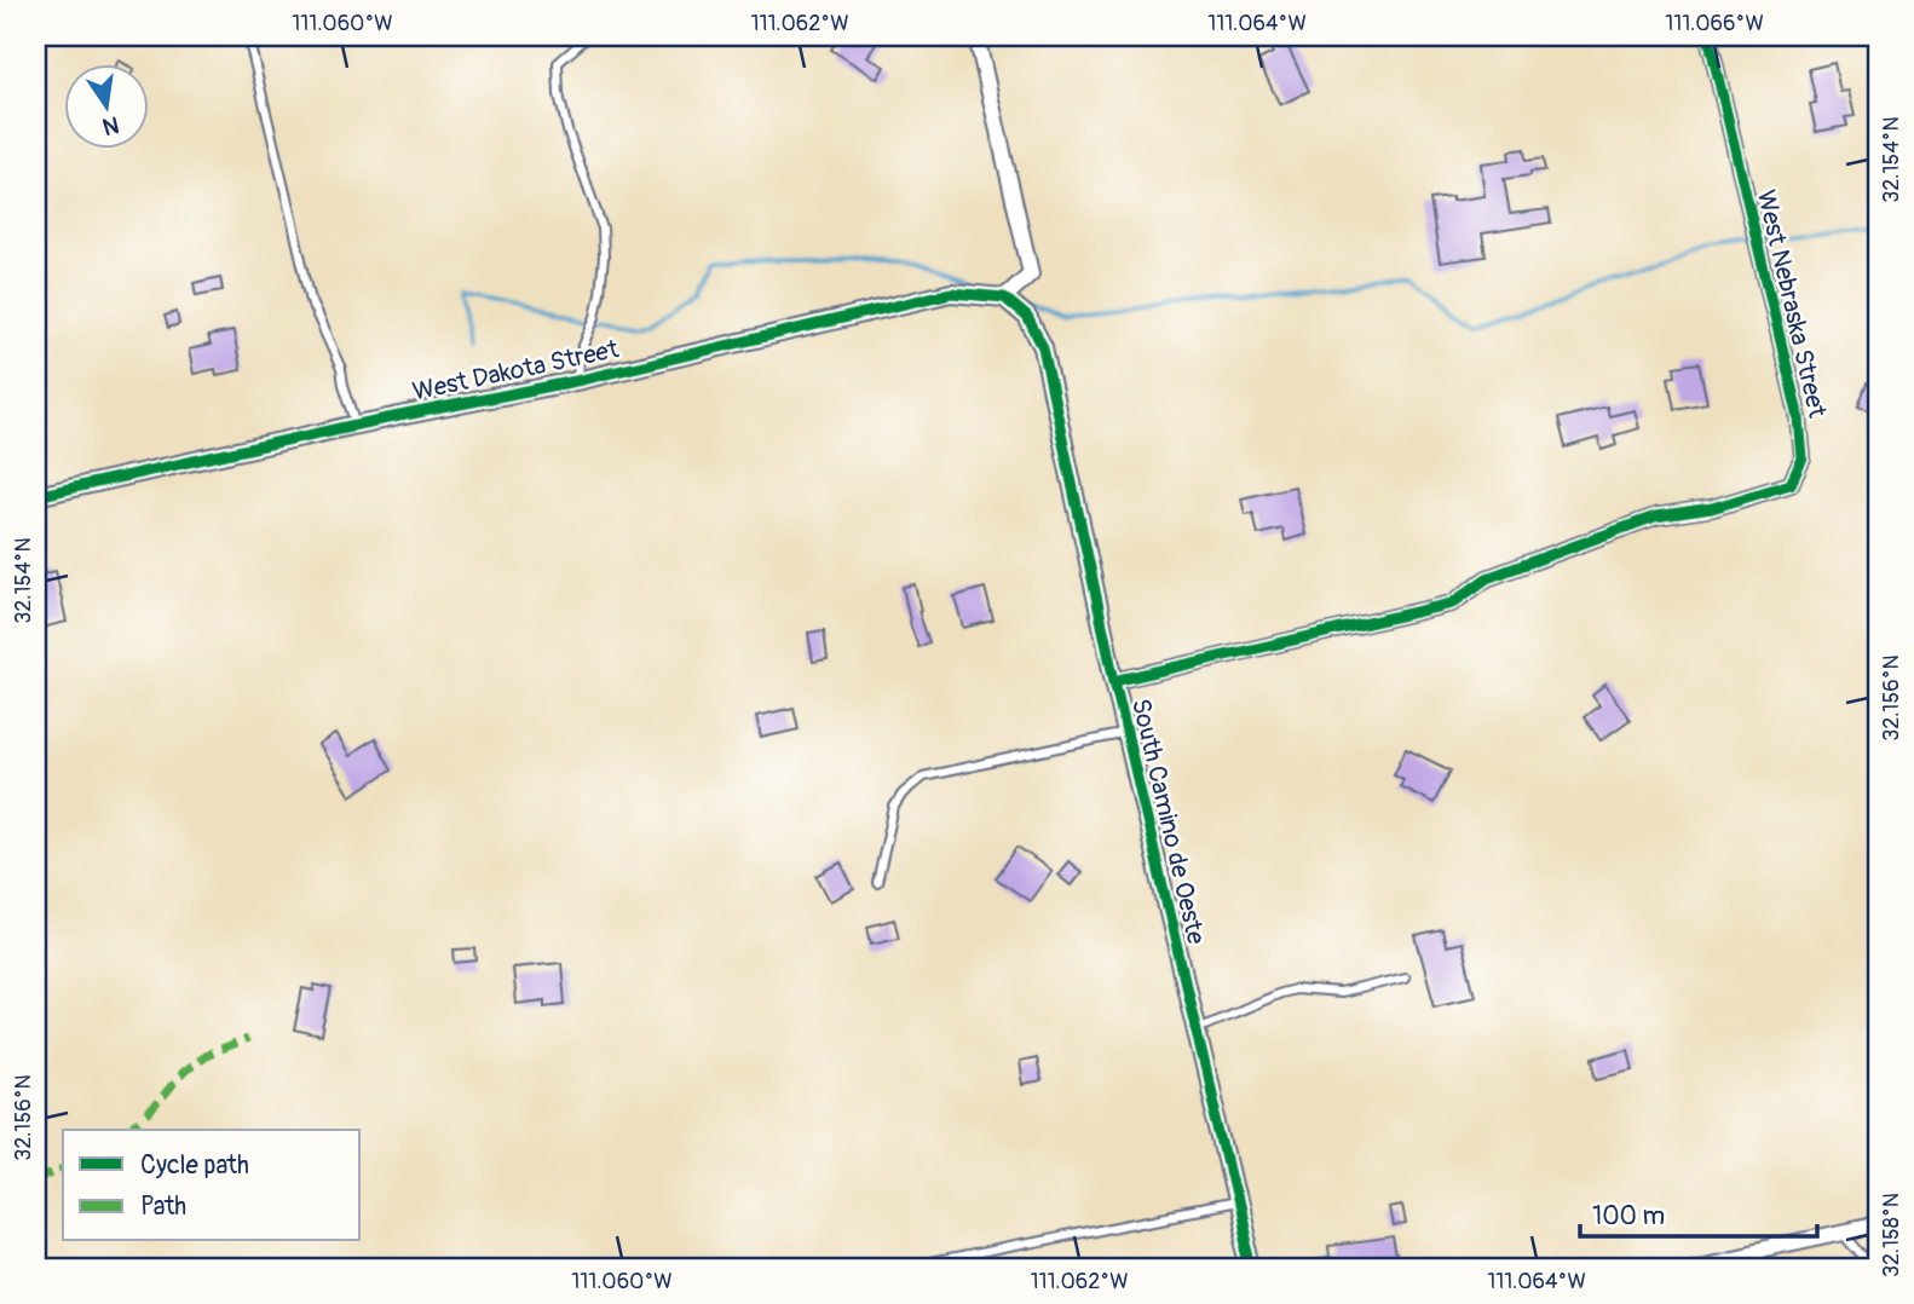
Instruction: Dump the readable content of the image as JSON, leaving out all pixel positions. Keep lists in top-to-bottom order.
{
  "streets": {
    "street": ["West Nebraska Street", "West Dakota Street", "South Camino de Oeste"]
  },
  "crossings": [
    ["West Nebraska Street", "South Camino de Oeste"],
    ["West Dakota Street", "South Camino de Oeste"]
  ],
  "legend": ["Cycle path", "Path"],
  "scale_bar": "100 m",
  "north": "bottom",
  "coordinates": [
    "111.060°W",
    "111.062°W",
    "111.064°W",
    "111.066°W",
    "32.154°N",
    "32.156°N",
    "32.158°N"
  ]
}
